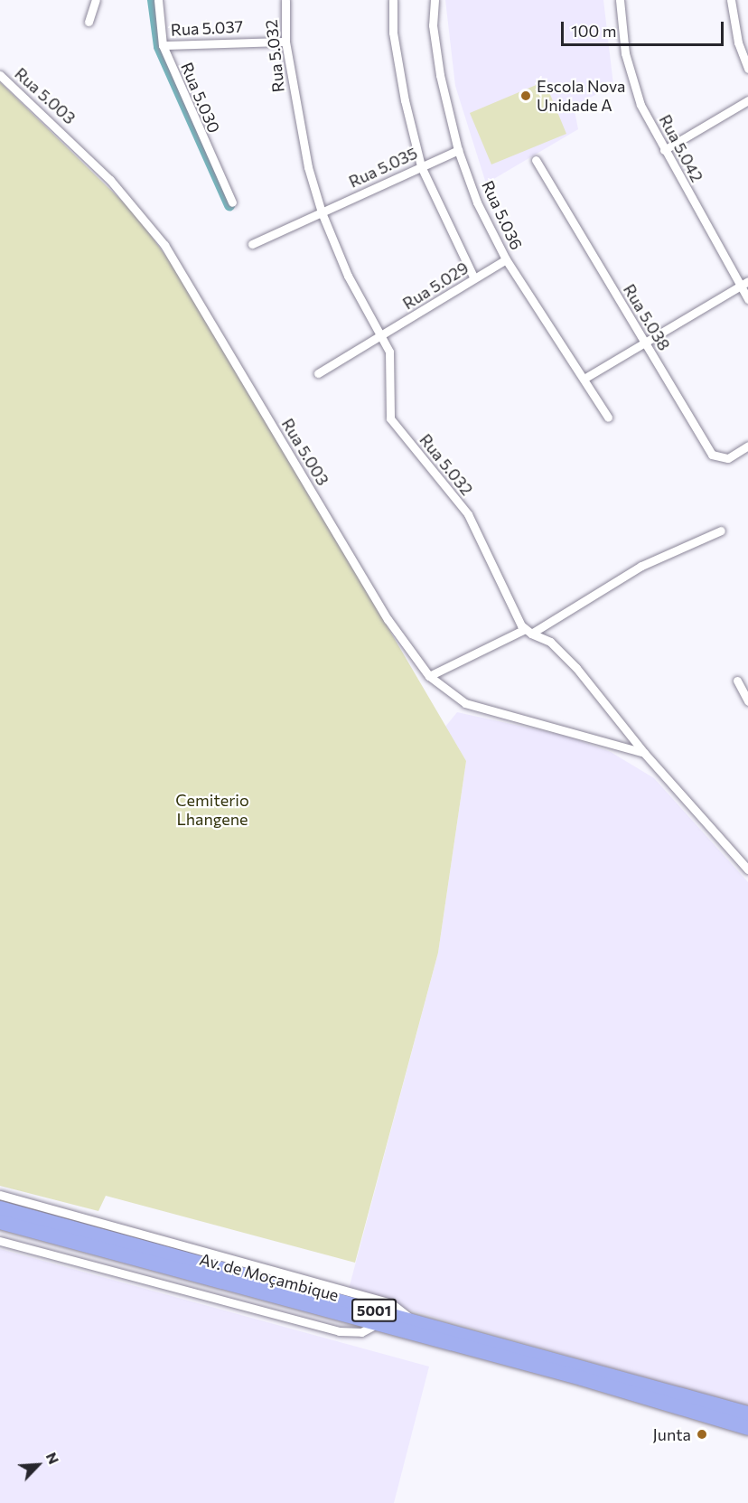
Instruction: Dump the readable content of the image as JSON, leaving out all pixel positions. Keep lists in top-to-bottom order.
{
  "streets": {
    "highway": ["Av. de Moçambique", "5001"],
    "street": [
      "Rua 5.037",
      "Rua 5.032",
      "Rua 5.003",
      "Rua 5.030",
      "Rua 5.042",
      "Rua 5.035",
      "Rua 5.036",
      "Rua 5.029",
      "Rua 5.038"
    ]
  },
  "crossings": [
    ["Rua 5.037", "Rua 5.032"],
    ["Rua 5.037", "Rua 5.030"],
    ["Rua 5.032", "Rua 5.035"],
    ["Rua 5.032", "Rua 5.029"],
    ["Rua 5.035", "Rua 5.036"],
    ["Rua 5.036", "Rua 5.029"]
  ],
  "parks": ["Cemiterio Lhangene"],
  "places": ["Escola Nova Unidade A", "Junta"],
  "scale_bar": "100 m",
  "north": "top right"
}
